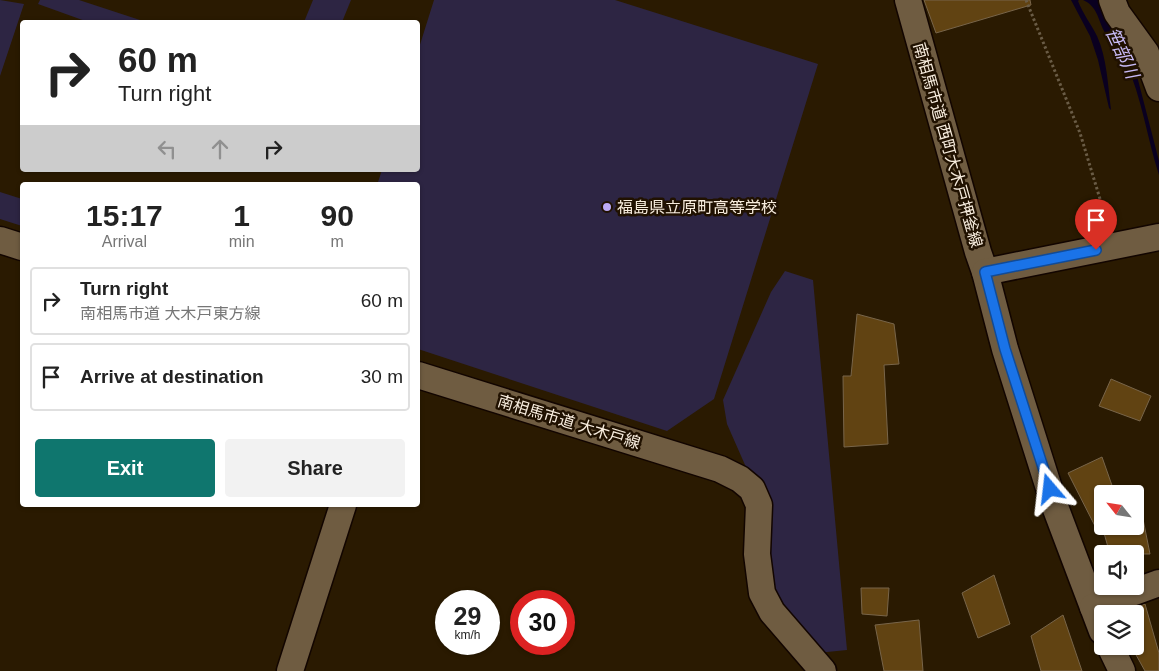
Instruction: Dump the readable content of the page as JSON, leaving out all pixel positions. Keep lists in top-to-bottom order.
{
  "streets": {
    "street": ["南相馬市道 西町大木戸押釜線", "南相馬市道 大木戸線"]
  },
  "water": ["笹部川"],
  "places": ["福島県立原町高等学校"],
  "north": "top left",
  "page": {
    "turn": ["60 m", "Turn right"],
    "eta": [
      "15:17",
      "Arrival",
      "1",
      "min",
      "90",
      "m"
    ],
    "list": [
      {
        "name": "Turn right",
        "note": "南相馬市道 大木戸東方線",
        "value": "60 m"
      },
      {
        "name": "Arrive at destination",
        "value": "30 m"
      }
    ],
    "buttons": ["Exit", "Share"],
    "speed": "29 km/h",
    "limit": "30"
  }
}
